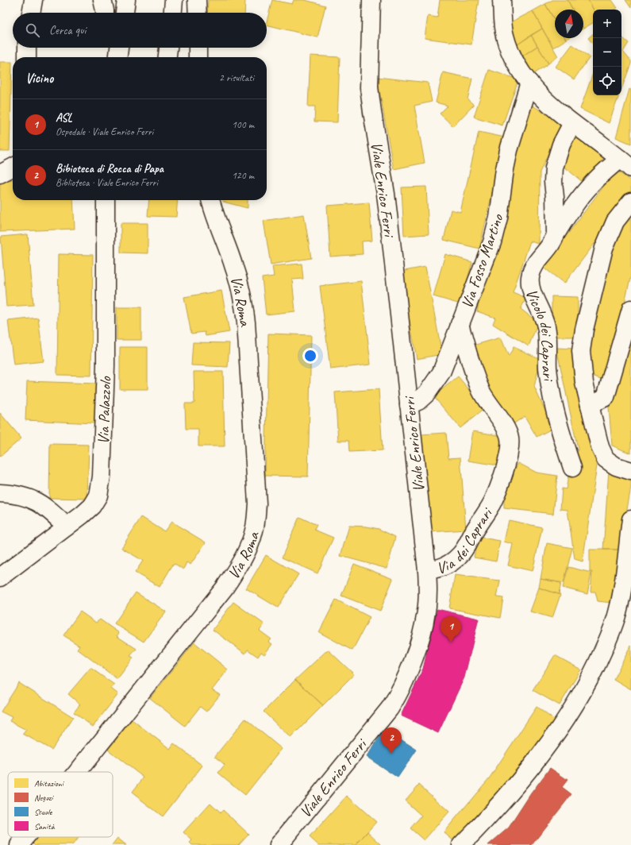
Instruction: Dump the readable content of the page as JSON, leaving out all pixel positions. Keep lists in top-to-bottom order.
{
  "streets": {
    "street": [
      "Viale Enrico Ferri",
      "Via Fosso Martino",
      "Via Roma",
      "Vicolo dei Caprari",
      "Via Palazzolo",
      "Via dei Caprari"
    ]
  },
  "crossings": [
    ["Viale Enrico Ferri", "Via Fosso Martino"],
    ["Viale Enrico Ferri", "Via dei Caprari"],
    ["Via Fosso Martino", "Via dei Caprari"]
  ],
  "legend": [
    "Abitazioni",
    "Negozi",
    "Scuole",
    "Sanità"
  ],
  "north": "top",
  "page": {
    "map_buttons": ["+", "−"],
    "search": "Cerca qui",
    "heading": ["Vicino", "2 risultati"],
    "list": [
      {
        "mark": "1",
        "name": "ASL",
        "note": "Ospedale · Viale Enrico Ferri",
        "value": "100 m"
      },
      {
        "mark": "2",
        "name": "Bibioteca di Rocca di Papa",
        "note": "Biblioteca · Viale Enrico Ferri",
        "value": "120 m"
      }
    ],
    "pins": ["1", "2"]
  }
}
